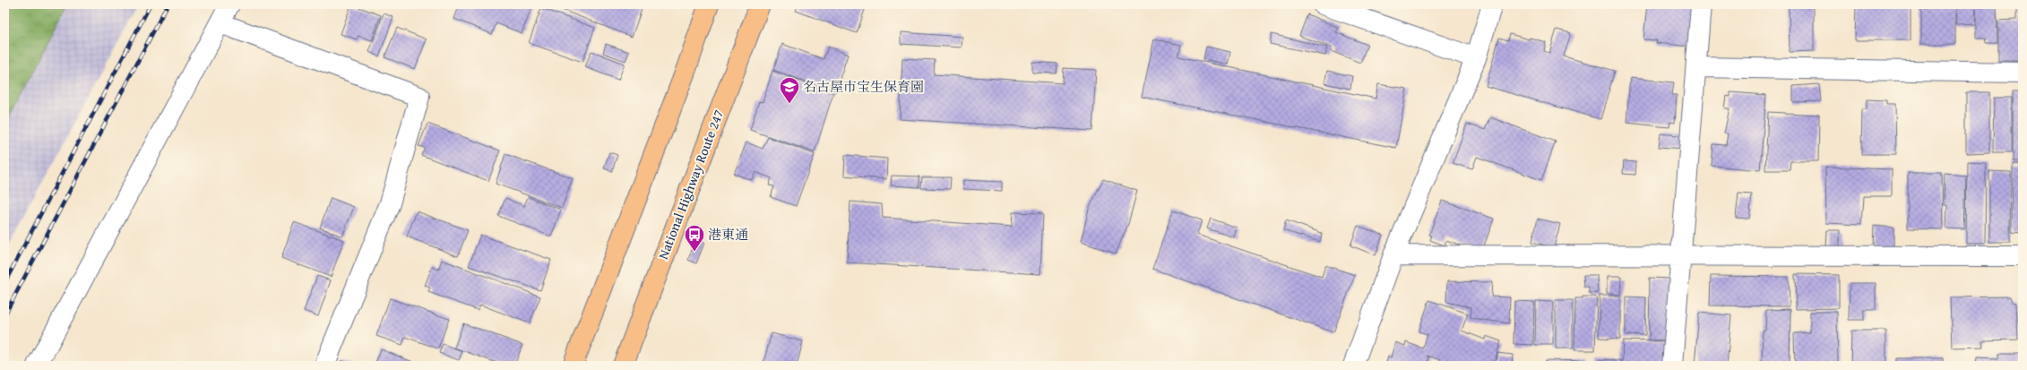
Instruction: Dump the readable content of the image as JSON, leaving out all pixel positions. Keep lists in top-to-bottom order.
{
  "streets": {
    "highway": ["National Highway Route 247"]
  },
  "places": {
    "school or university": ["名古屋市宝生保育園"],
    "bus stop": ["港東通"]
  }
}
